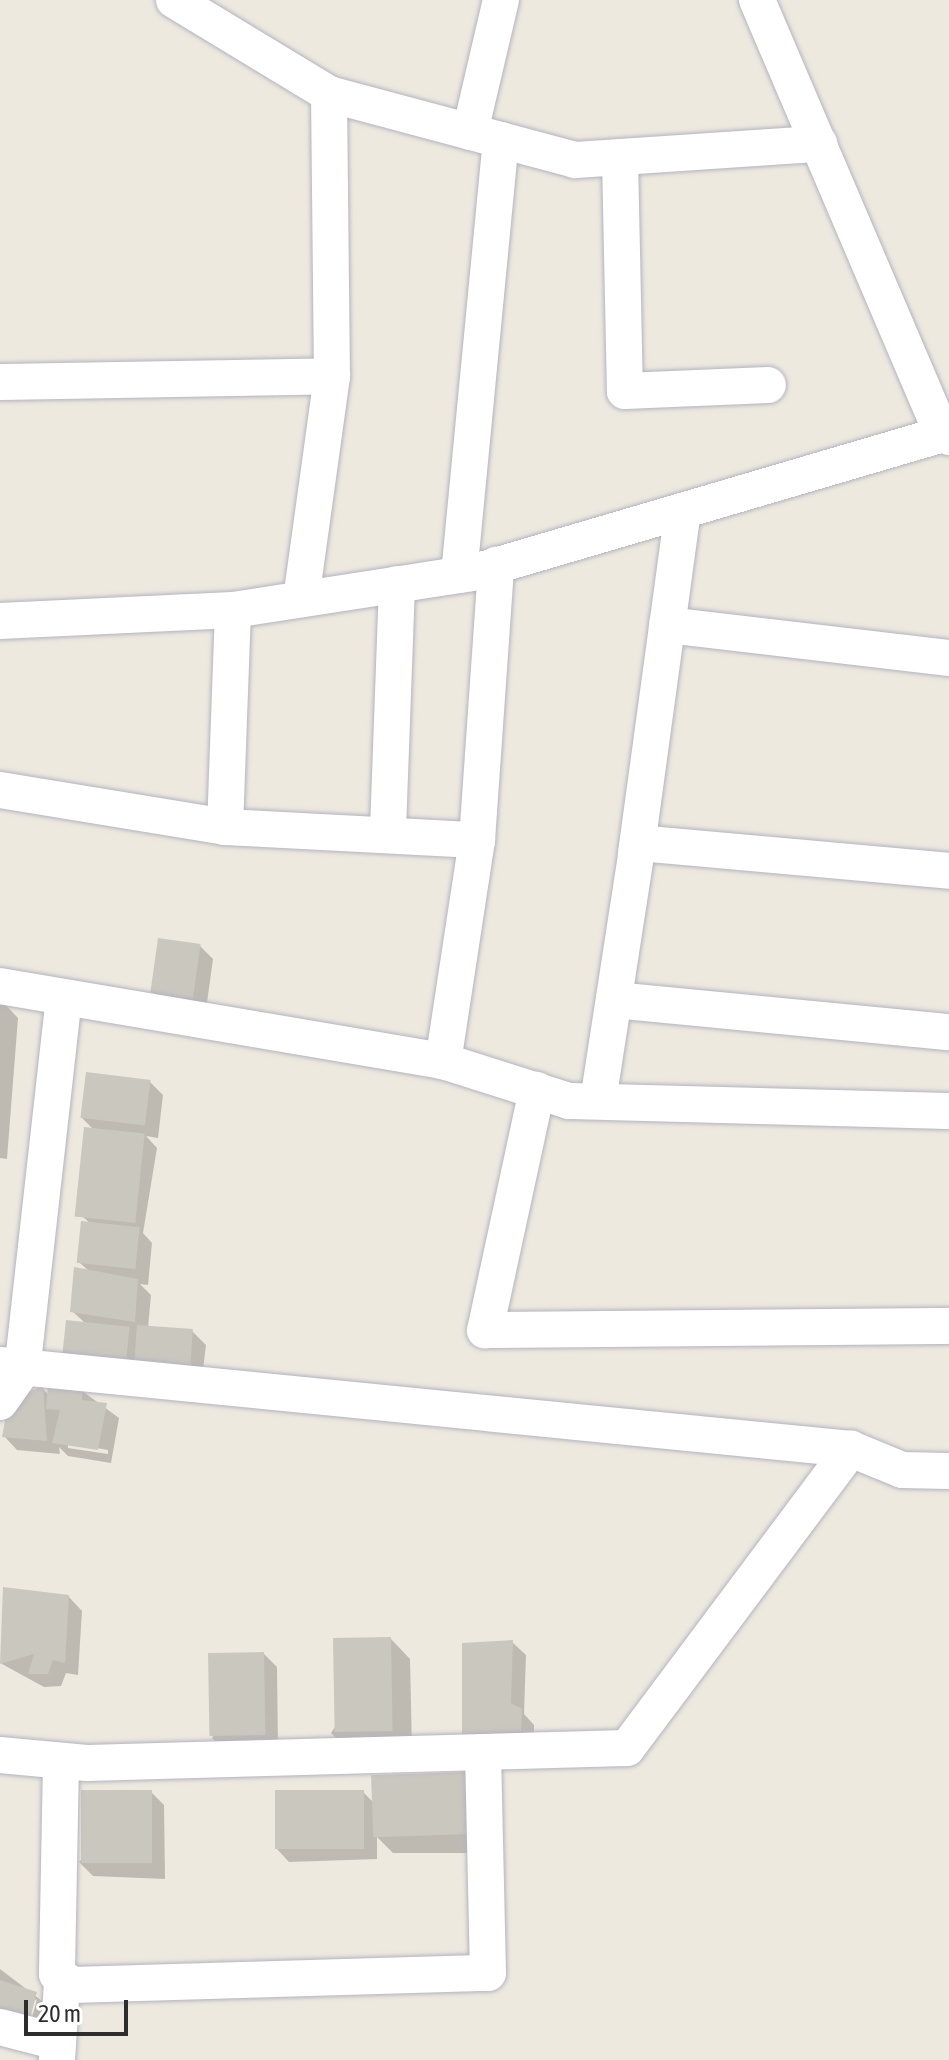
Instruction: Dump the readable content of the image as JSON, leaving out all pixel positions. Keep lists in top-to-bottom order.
{
  "scale_bar": "20 m"
}
